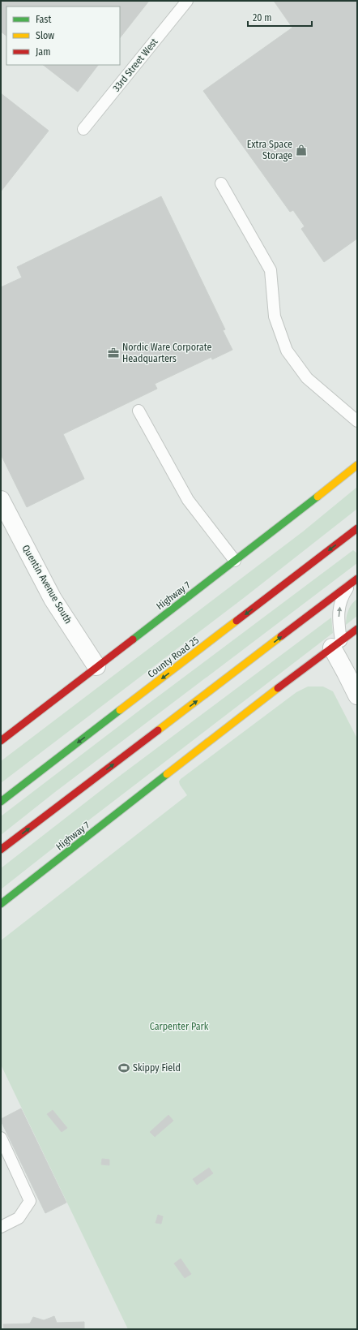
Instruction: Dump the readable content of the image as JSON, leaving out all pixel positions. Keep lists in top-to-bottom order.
{
  "streets": {
    "street": ["Quentin Avenue South", "Highway 7", "County Road 25"],
    "lane": ["33rd Street West"]
  },
  "crossings": [
    ["Quentin Avenue South", "Highway 7"]
  ],
  "parks": ["Carpenter Park"],
  "places": {
    "shop": ["Extra Space Storage"],
    "office": ["Nordic Ware Corporate Headquarters"],
    "sports": ["Skippy Field"]
  },
  "legend": ["Fast", "Slow", "Jam"],
  "scale_bar": "20 m"
}
